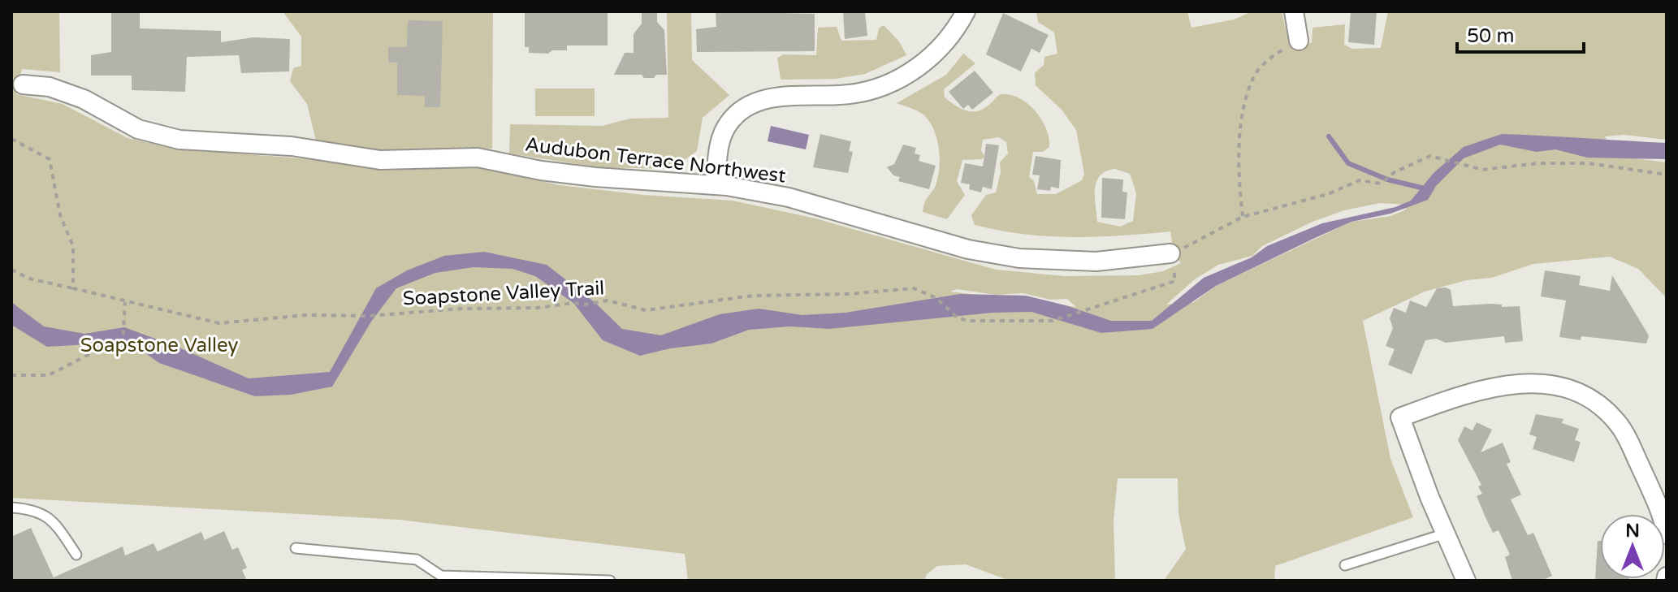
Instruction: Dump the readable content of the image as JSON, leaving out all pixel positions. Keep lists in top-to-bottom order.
{
  "streets": {
    "street": ["Audubon Terrace Northwest"],
    "path": ["Soapstone Valley Trail"]
  },
  "parks": ["Soapstone Valley"],
  "scale_bar": "50 m",
  "north": "top"
}
